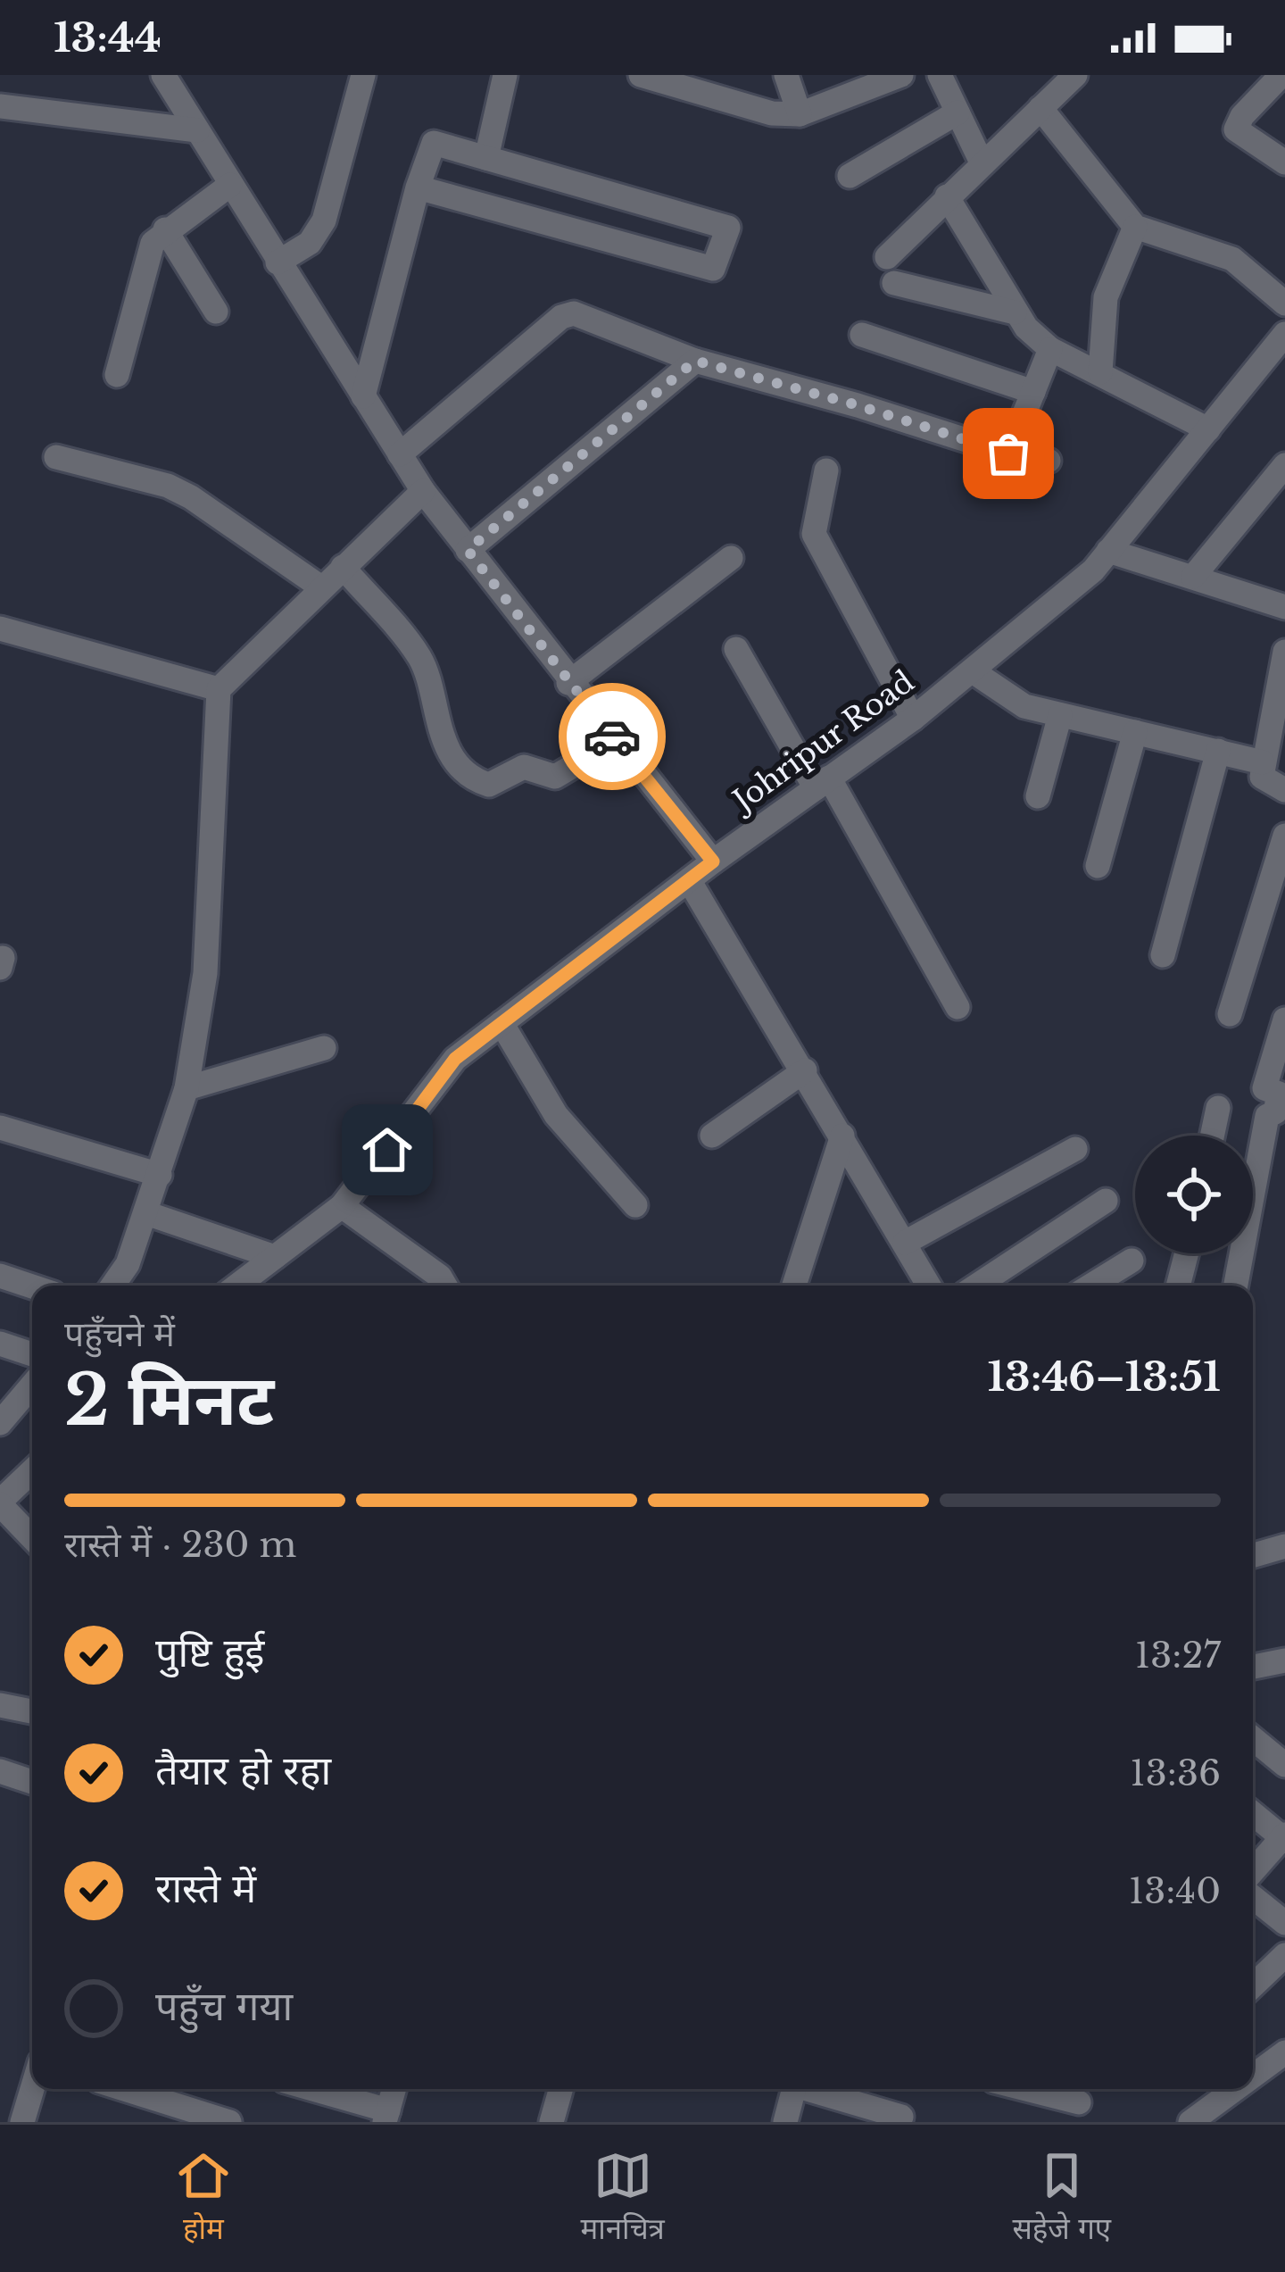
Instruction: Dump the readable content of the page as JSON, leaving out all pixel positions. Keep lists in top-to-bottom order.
{
  "streets": {
    "street": ["Johripur Road"]
  },
  "page": {
    "status": "13:44",
    "heading": ["2 मिनट", "पहुँचने में", "13:46–13:51"],
    "bar": "रास्ते में · 230 m",
    "list": [
      ["पुष्टि हुई", "13:27"],
      ["तैयार हो रहा", "13:36"],
      ["रास्ते में", "13:40"],
      "पहुँच गया"
    ],
    "tabs": ["होम", "मानचित्र", "सहेजे गए"]
  }
}
